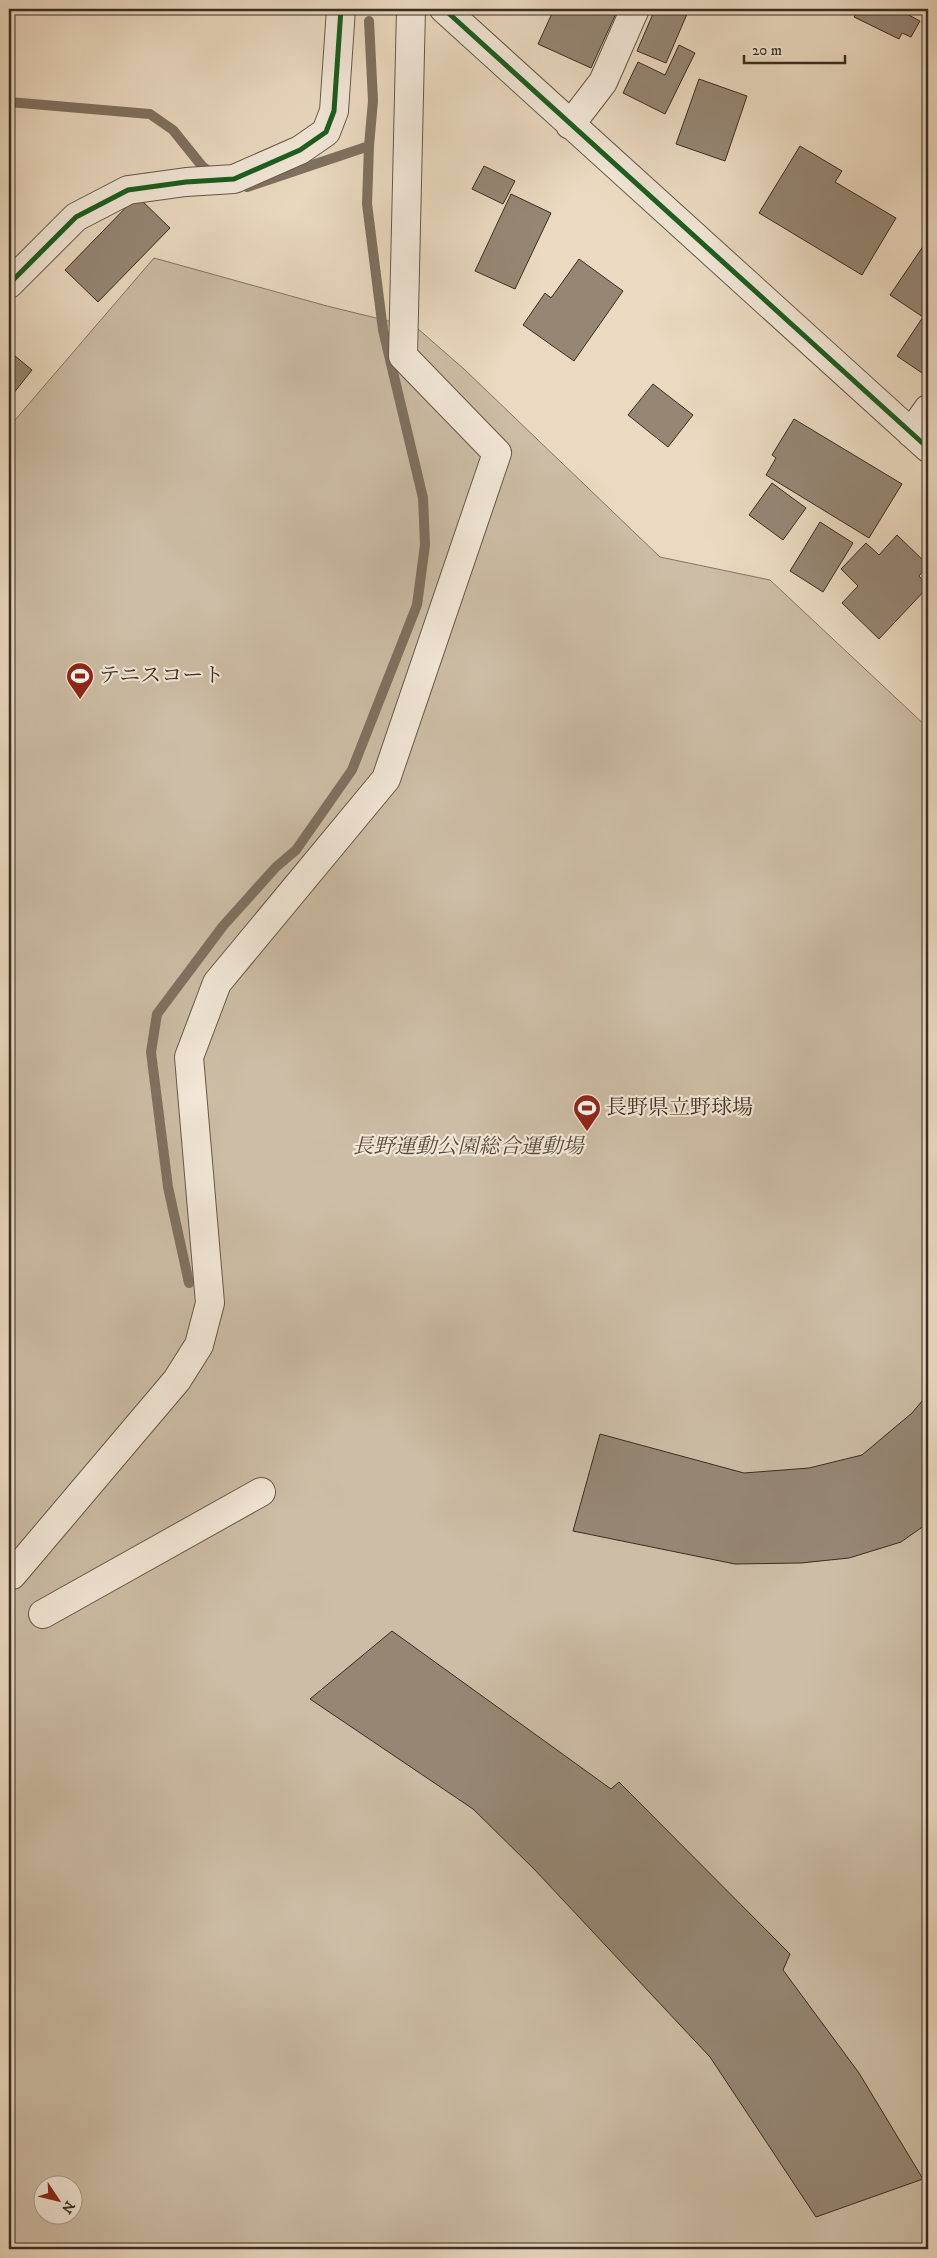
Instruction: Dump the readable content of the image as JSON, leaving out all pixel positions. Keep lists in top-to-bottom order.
{
  "parks": ["長野運動公園総合運動場"],
  "places": {
    "sports": ["テニスコート", "長野県立野球場"]
  },
  "scale_bar": "20 m",
  "north": "bottom right"
}
